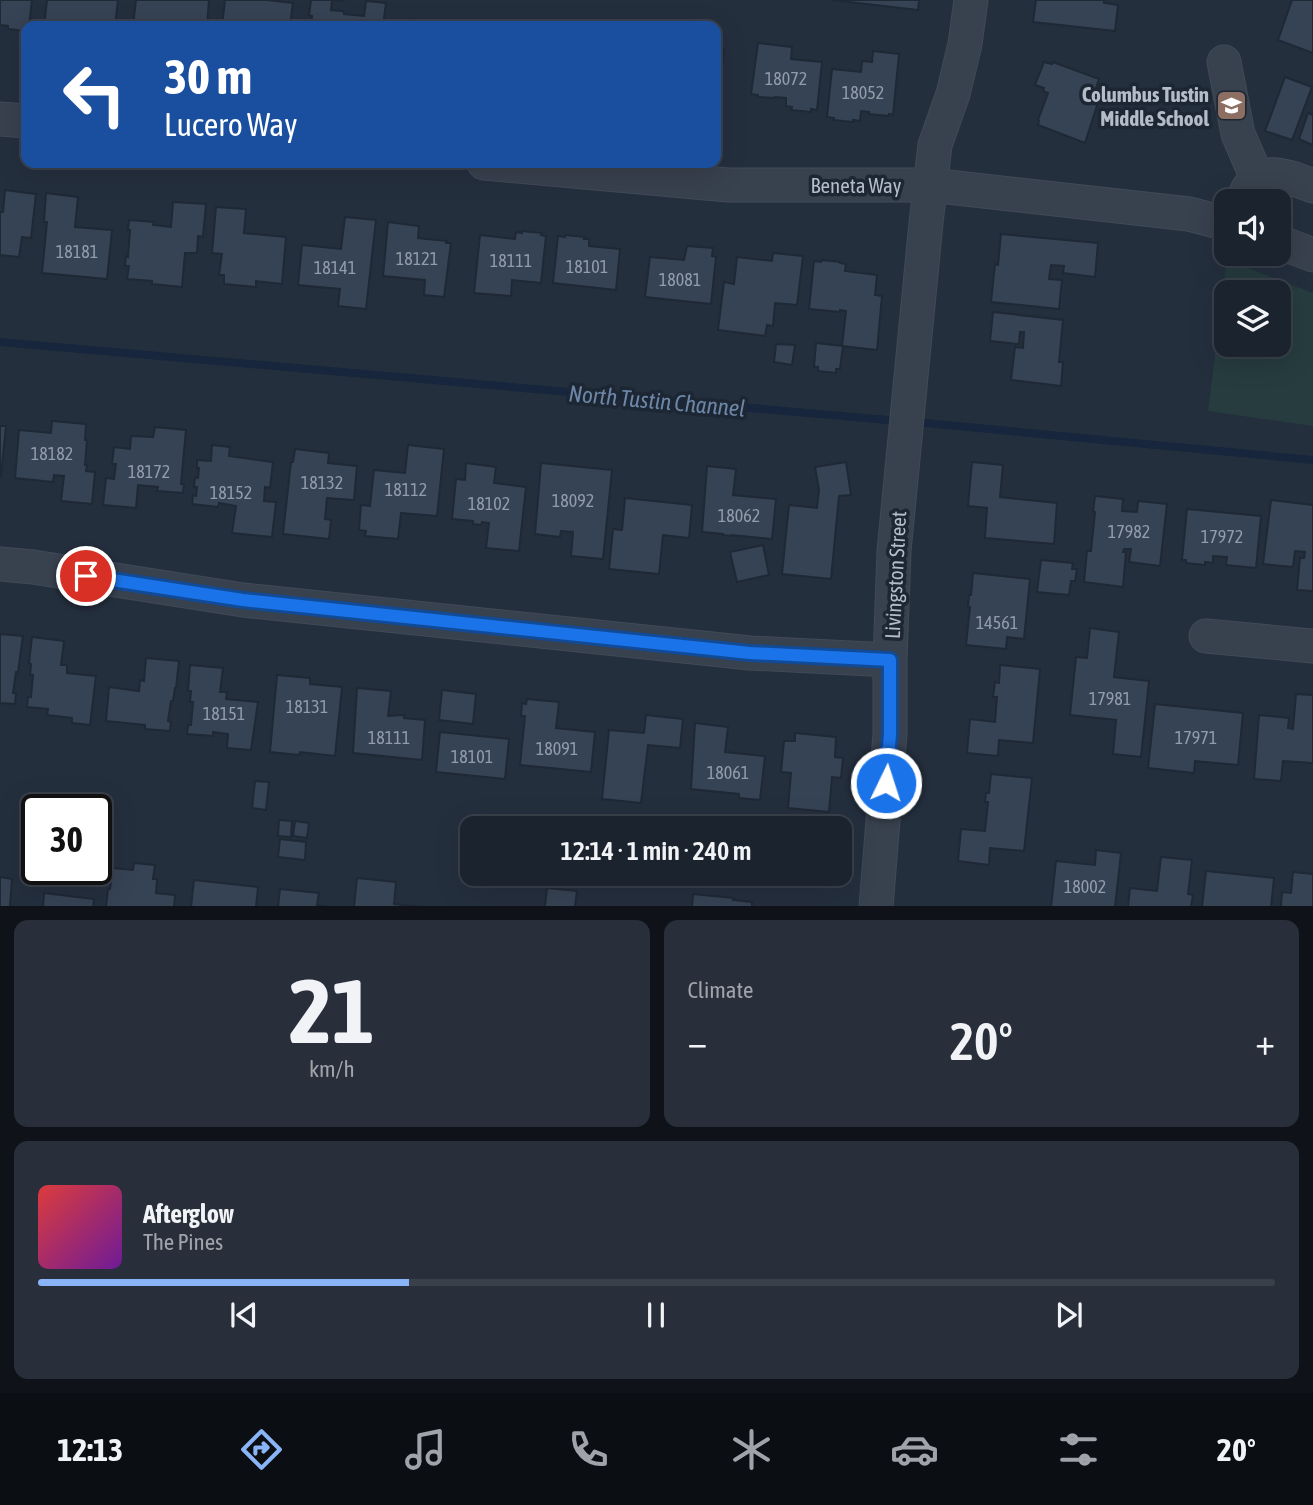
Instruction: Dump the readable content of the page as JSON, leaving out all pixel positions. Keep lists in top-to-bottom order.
{
  "streets": {
    "street": ["Beneta Way", "Livingston Street"]
  },
  "crossings": [
    ["Beneta Way", "Livingston Street"]
  ],
  "water": ["North Tustin Channel"],
  "places": {
    "school or university": ["Columbus Tustin Middle School"]
  },
  "house_numbers": [
    "18072",
    "18052",
    "18181",
    "18121",
    "18111",
    "18101",
    "18141",
    "18081",
    "18182",
    "18172",
    "18132",
    "18112",
    "18152",
    "18092",
    "18102",
    "18062",
    "17982",
    "17972",
    "14561",
    "17981",
    "18131",
    "18151",
    "18111",
    "17971",
    "18091",
    "18101",
    "18061",
    "18002"
  ],
  "page": {
    "turn": ["30 m", "Lucero Way"],
    "limit": "30",
    "trip": "12:14 · 1 min · 240 m",
    "tile": [
      ["21", "km/h"],
      "Climate"
    ],
    "heat": ["−", "20°", "+"],
    "song": ["Afterglow", "The Pines"],
    "tabs": ["12:13", "20°"]
  }
}
